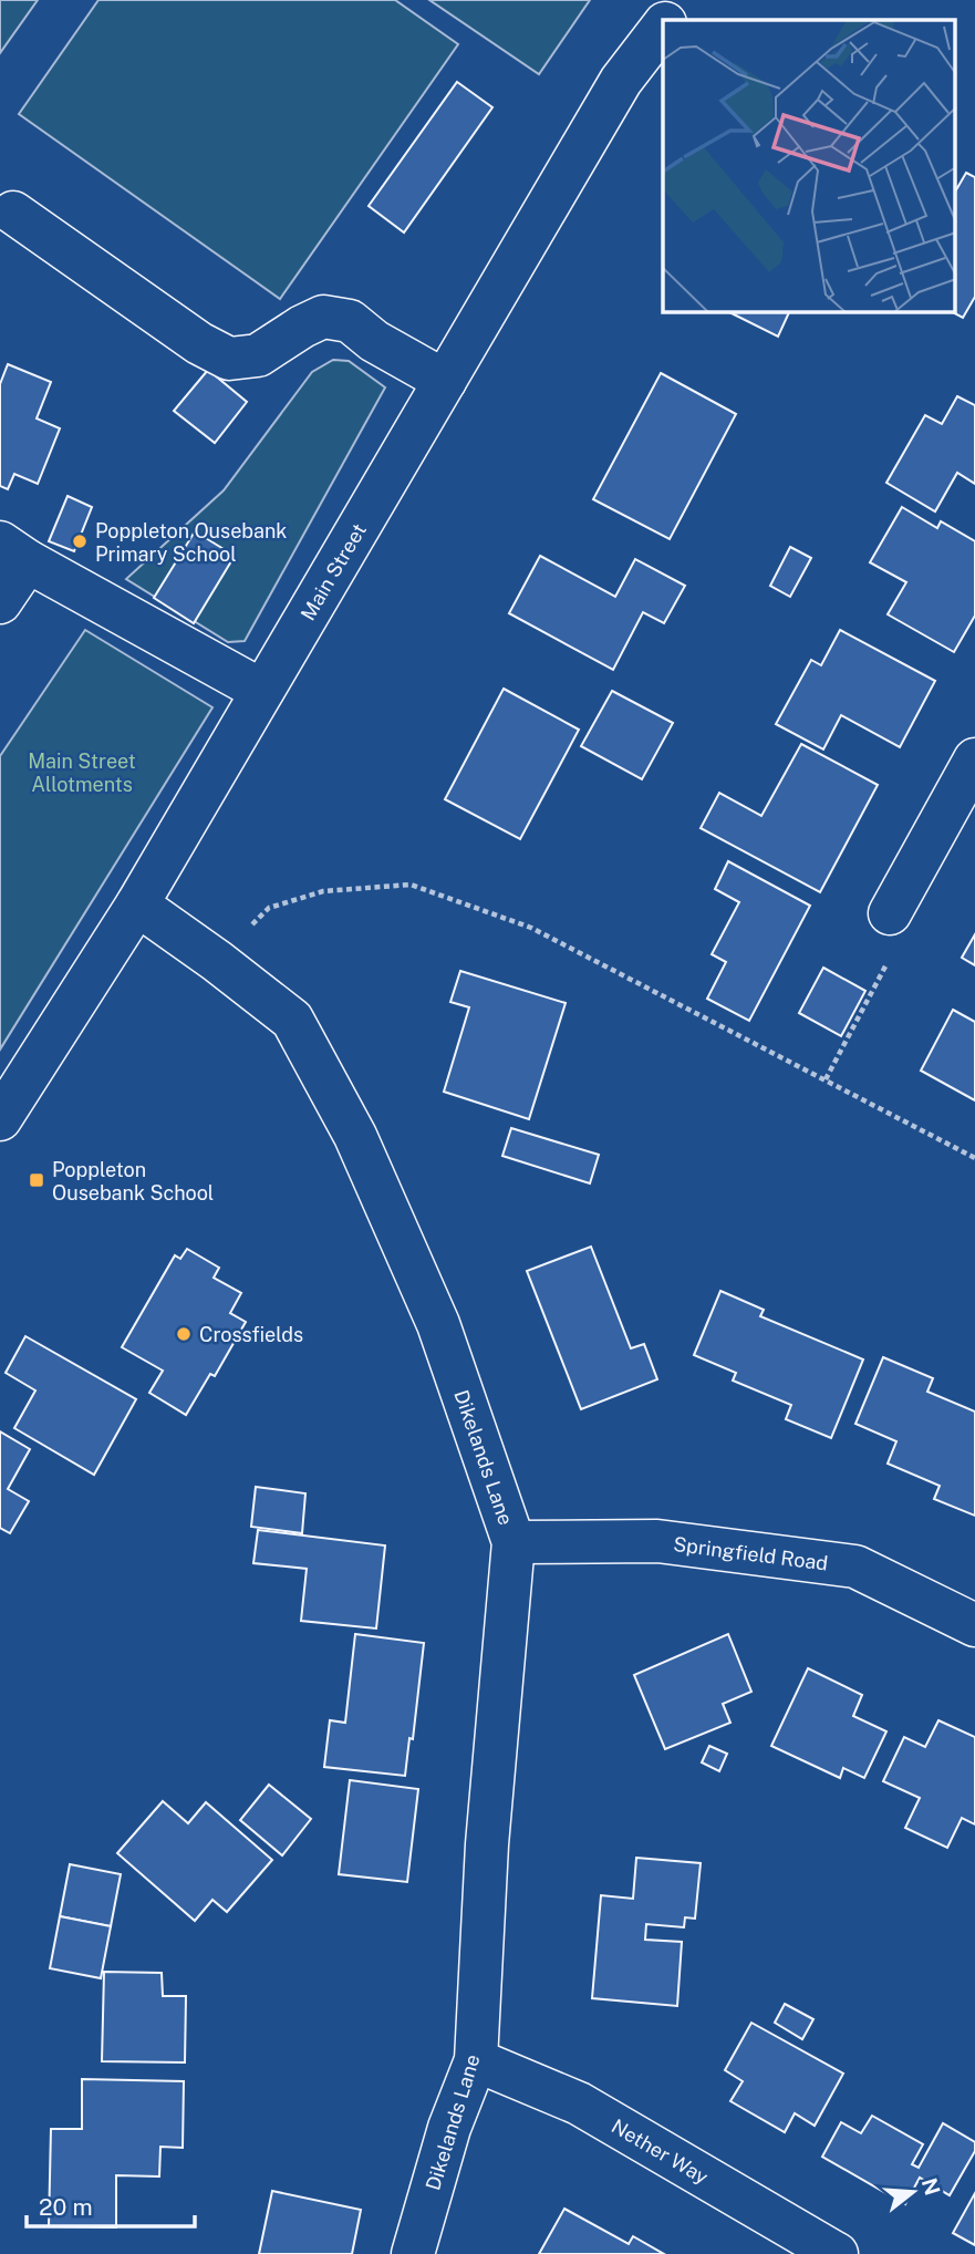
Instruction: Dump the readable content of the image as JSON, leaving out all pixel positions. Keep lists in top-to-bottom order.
{
  "streets": {
    "street": [
      "Main Street",
      "Dikelands Lane",
      "Springfield Road",
      "Nether Way"
    ]
  },
  "crossings": [
    ["Main Street", "Dikelands Lane"],
    ["Dikelands Lane", "Springfield Road"],
    ["Dikelands Lane", "Nether Way"]
  ],
  "parks": ["Main Street Allotments"],
  "places": {
    "other": ["Poppleton Ousebank Primary School", "Crossfields"],
    "transit": ["Poppleton Ousebank School"]
  },
  "scale_bar": "20 m",
  "north": "right"
}
